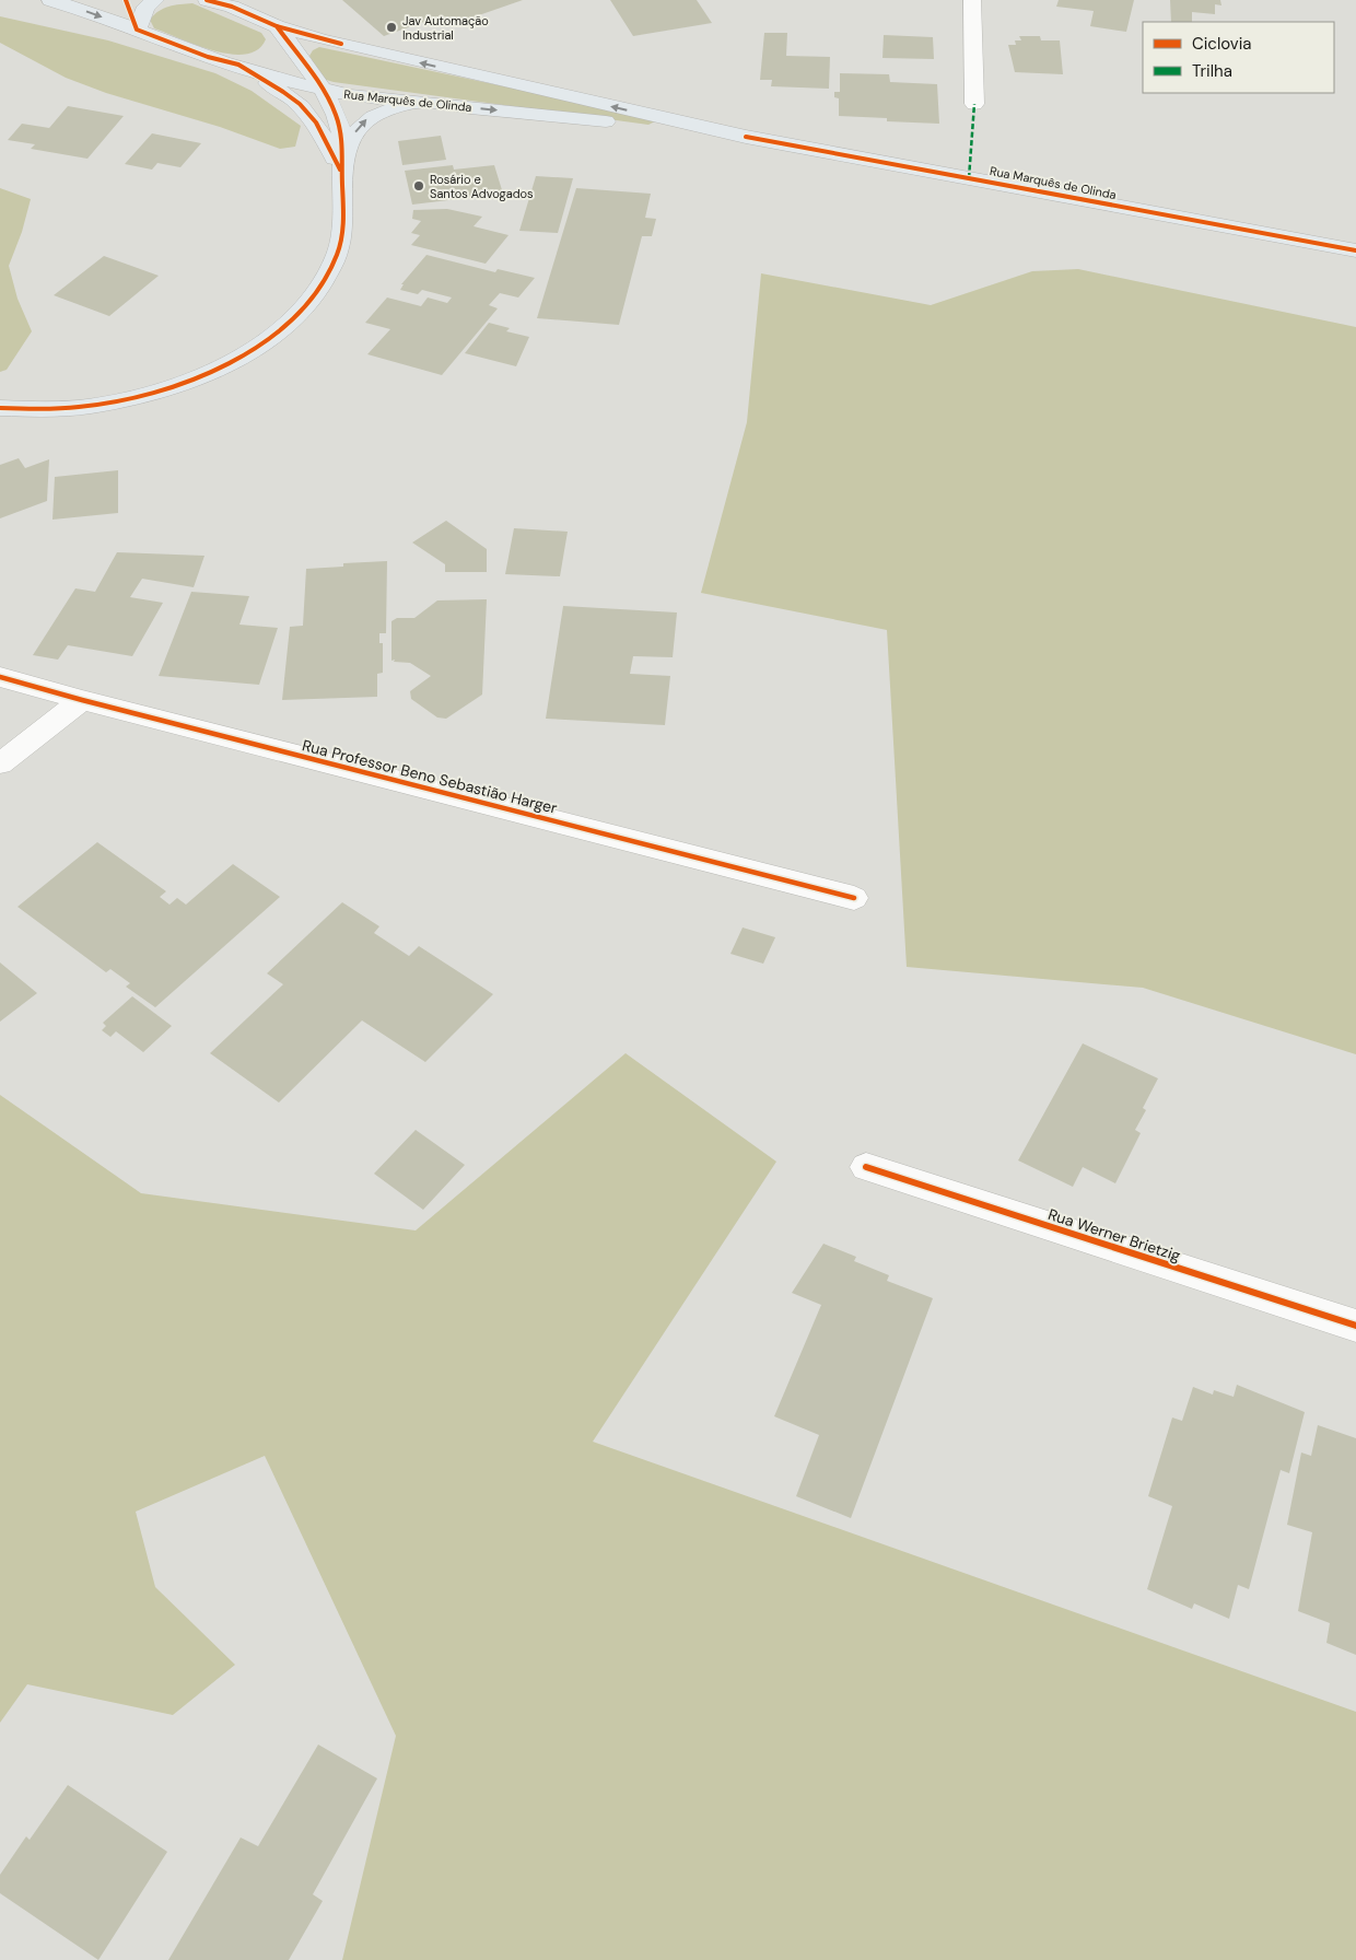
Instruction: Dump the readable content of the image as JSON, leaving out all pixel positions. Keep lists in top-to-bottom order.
{
  "streets": {
    "main road": ["Rua Marquês de Olinda"],
    "street": ["Rua Professor Beno Sebastião Harger", "Rua Werner Brietzig"]
  },
  "places": ["Jav Automação Industrial", "Rosário e Santos Advogados"],
  "legend": ["Ciclovia", "Trilha"]
}
